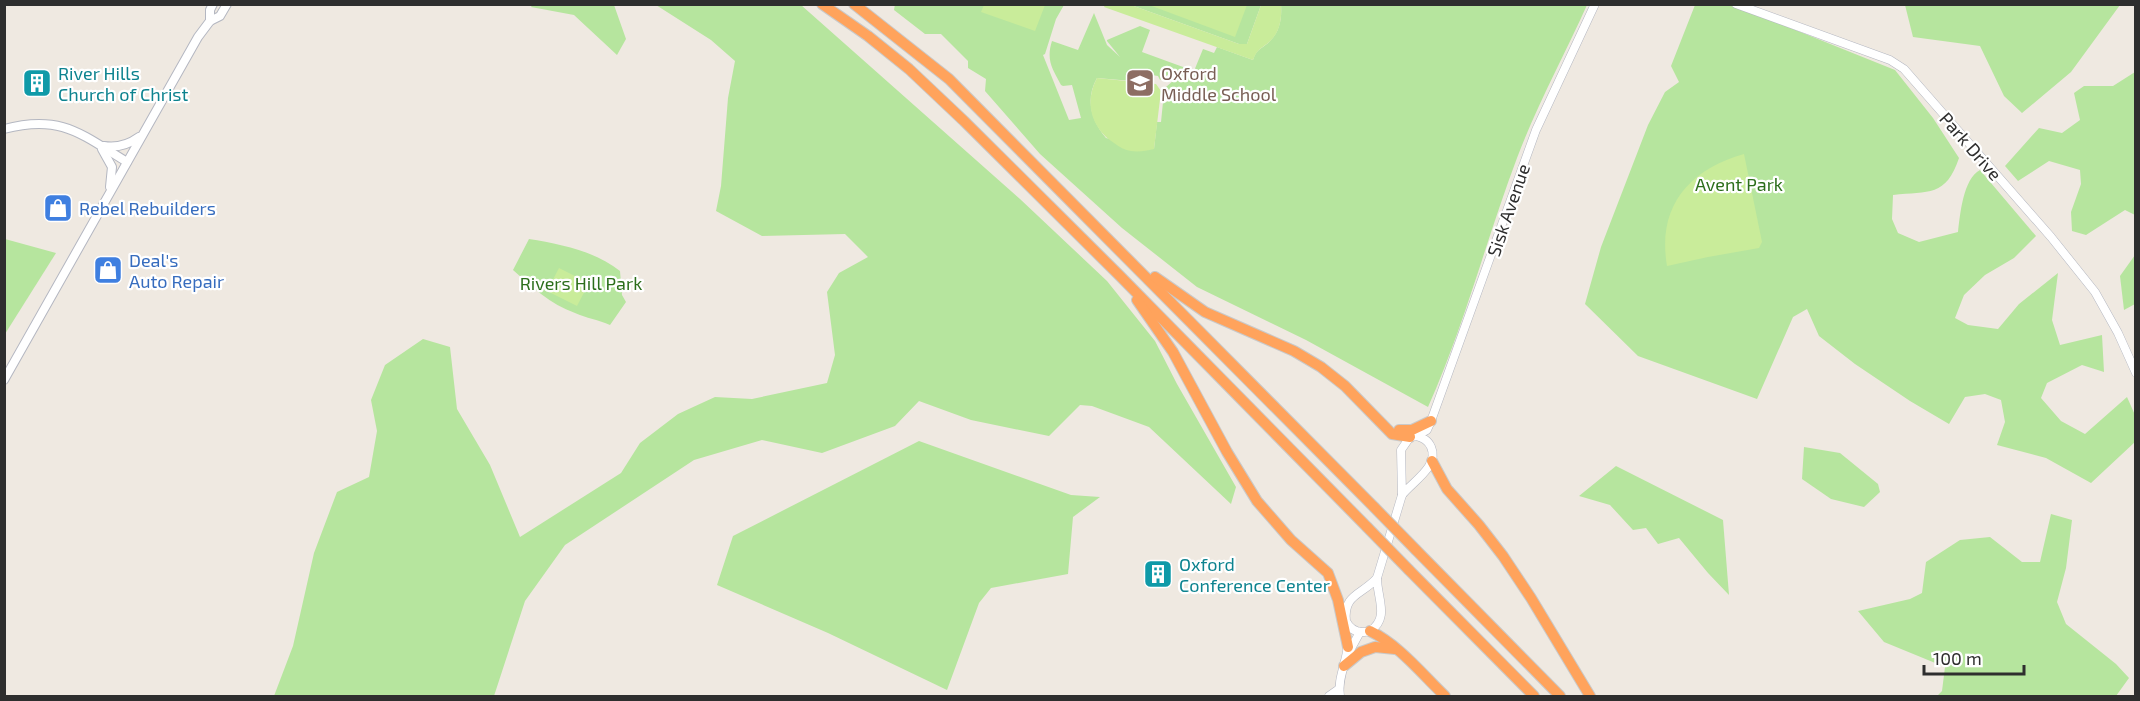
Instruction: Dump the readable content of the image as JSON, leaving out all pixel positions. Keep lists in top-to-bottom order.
{
  "streets": {
    "street": ["Park Drive", "Sisk Avenue"]
  },
  "parks": ["Avent Park", "Rivers Hill Park"],
  "places": {
    "building": ["River Hills Church of Christ", "Oxford Conference Center"],
    "school or university": ["Oxford Middle School"],
    "shop": ["Rebel Rebuilders", "Deal's Auto Repair"]
  },
  "scale_bar": "100 m"
}
